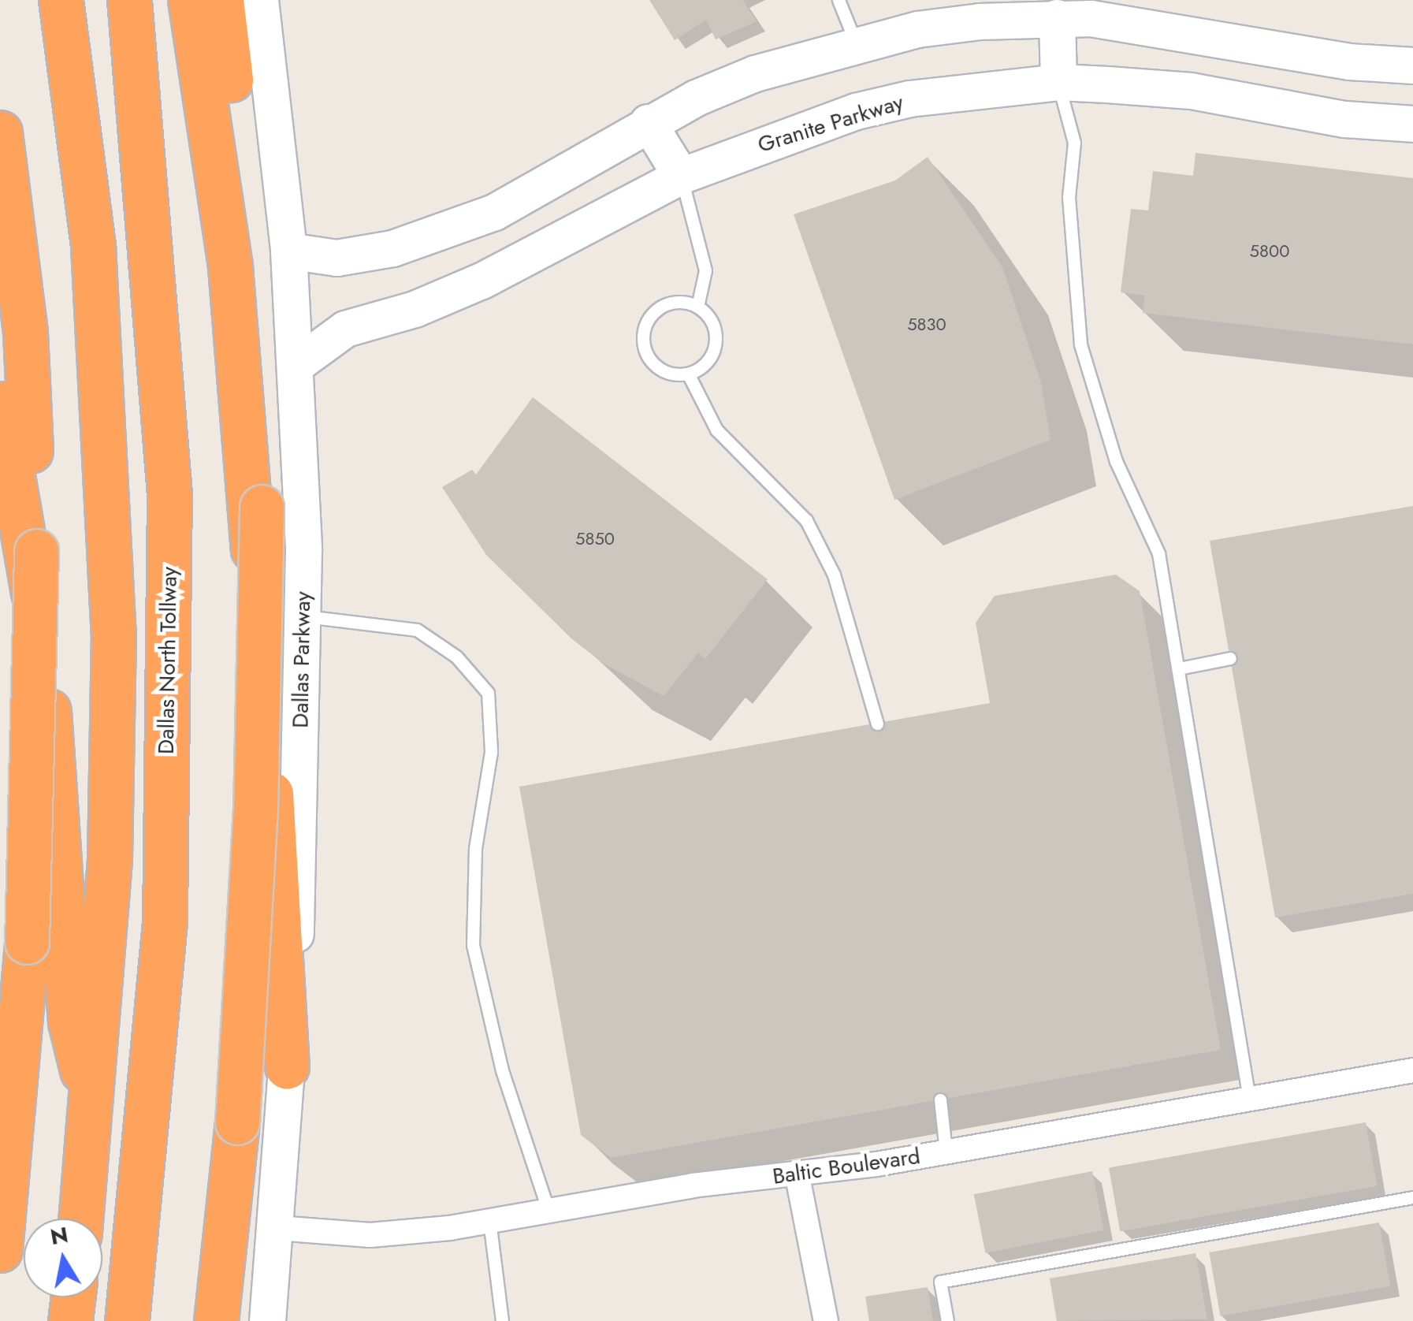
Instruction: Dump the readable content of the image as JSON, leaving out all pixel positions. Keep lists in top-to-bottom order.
{
  "streets": {
    "highway": ["Dallas North Tollway"],
    "street": ["Granite Parkway", "Dallas Parkway", "Baltic Boulevard"]
  },
  "crossings": [
    ["Granite Parkway", "Dallas Parkway"],
    ["Dallas Parkway", "Baltic Boulevard"]
  ],
  "house_numbers": ["5800", "5830", "5850"],
  "north": "top"
}
